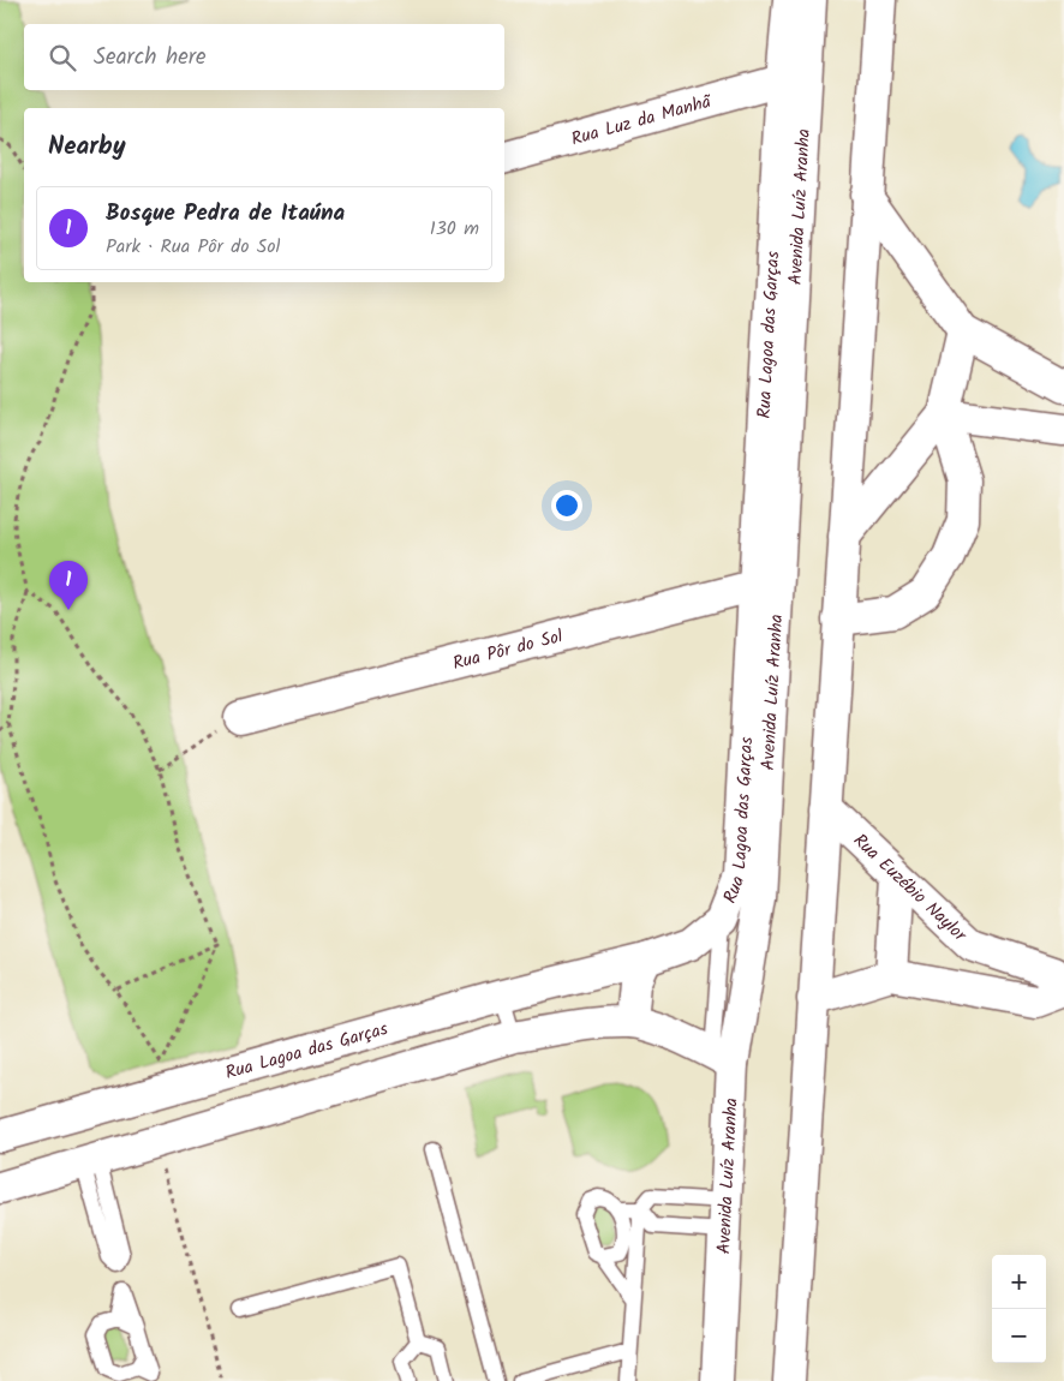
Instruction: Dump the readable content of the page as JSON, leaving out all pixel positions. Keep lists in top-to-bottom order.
{
  "streets": {
    "street": [
      "Rua Luz da Manhã",
      "Avenida Luíz Aranha",
      "Rua Lagoa das Garças",
      "Rua Pôr do Sol",
      "Rua Euzébio Naylor"
    ]
  },
  "crossings": [
    ["Rua Luz da Manhã", "Rua Lagoa das Garças"],
    ["Avenida Luíz Aranha", "Rua Lagoa das Garças"],
    ["Avenida Luíz Aranha", "Rua Pôr do Sol"],
    ["Rua Lagoa das Garças", "Rua Pôr do Sol"]
  ],
  "page": {
    "search": "Search here",
    "heading": "Nearby",
    "list": [
      {
        "mark": "1",
        "name": "Bosque Pedra de Itaúna",
        "note": "Park · Rua Pôr do Sol",
        "value": "130 m"
      }
    ],
    "pins": "1",
    "map_buttons": ["+", "−"]
  }
}
